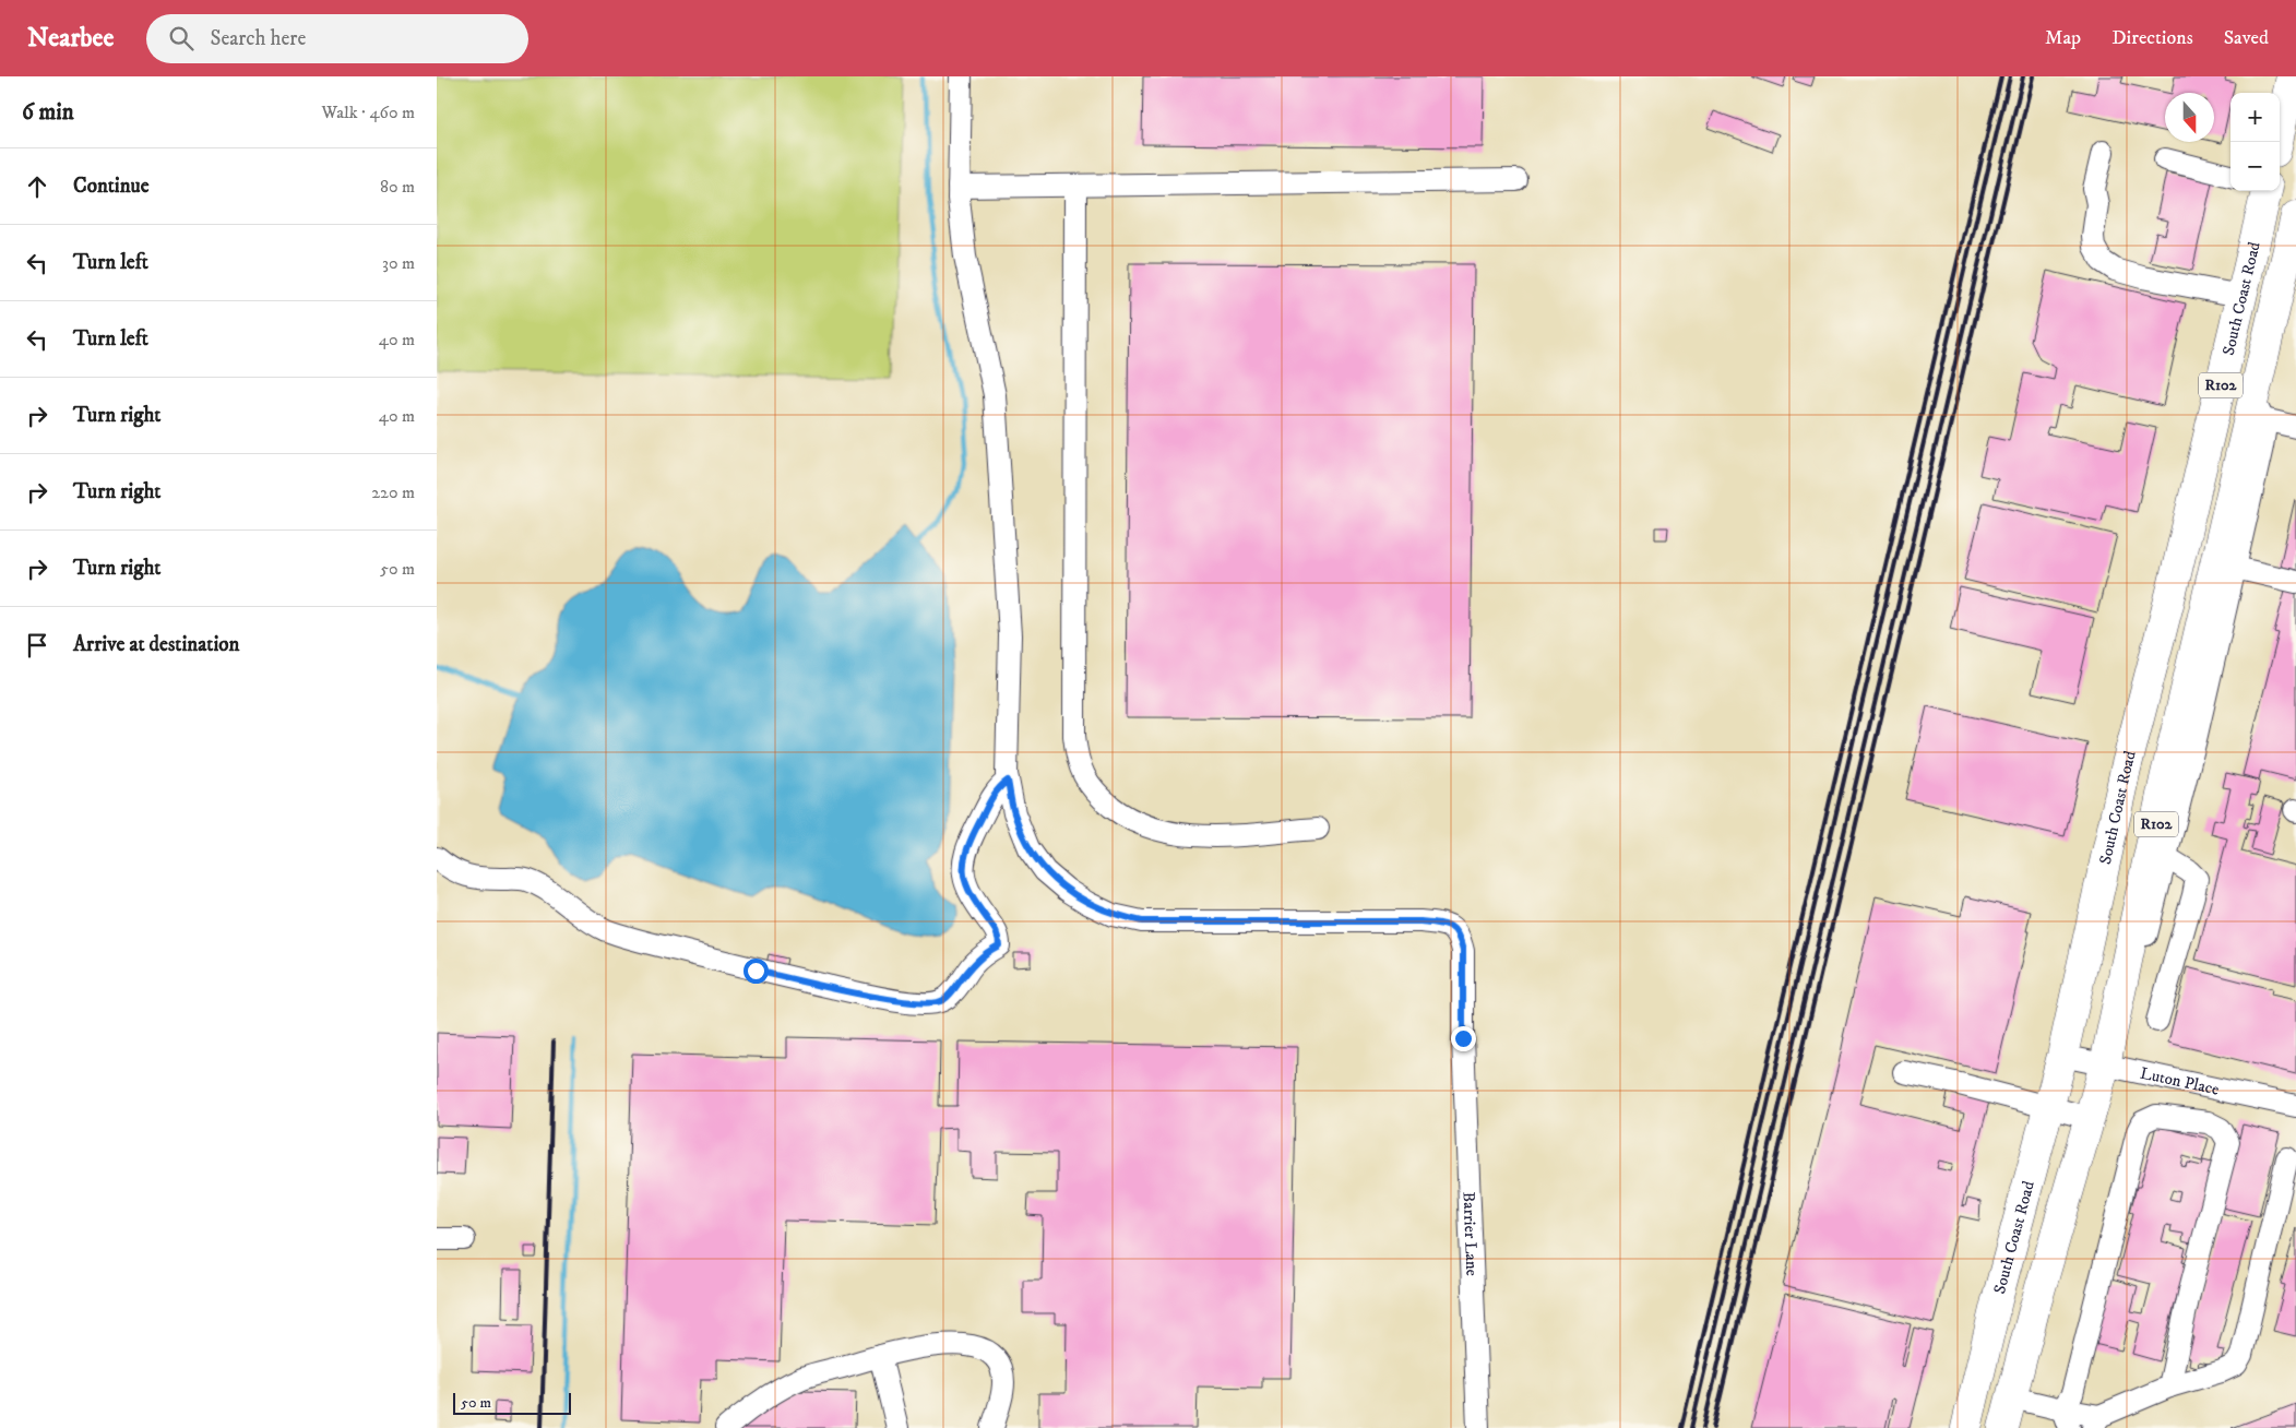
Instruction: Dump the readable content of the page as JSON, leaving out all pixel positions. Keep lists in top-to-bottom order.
{
  "streets": {
    "highway": ["South Coast Road", "R102"],
    "street": ["Luton Place", "Barrier Lane"]
  },
  "crossings": [
    ["South Coast Road", "Luton Place"]
  ],
  "scale_bar": "50 m",
  "north": "bottom",
  "page": {
    "header": "Nearbee",
    "search": "Search here",
    "nav": ["Map", "Directions", "Saved"],
    "heading": ["6 min", "Walk · 460 m"],
    "map_buttons": ["+", "−"],
    "list": [
      ["Continue", "80 m"],
      ["Turn left", "30 m"],
      ["Turn left", "40 m"],
      ["Turn right", "40 m"],
      ["Turn right", "220 m"],
      ["Turn right", "50 m"],
      "Arrive at destination"
    ],
    "scale": "50 m"
  }
}
